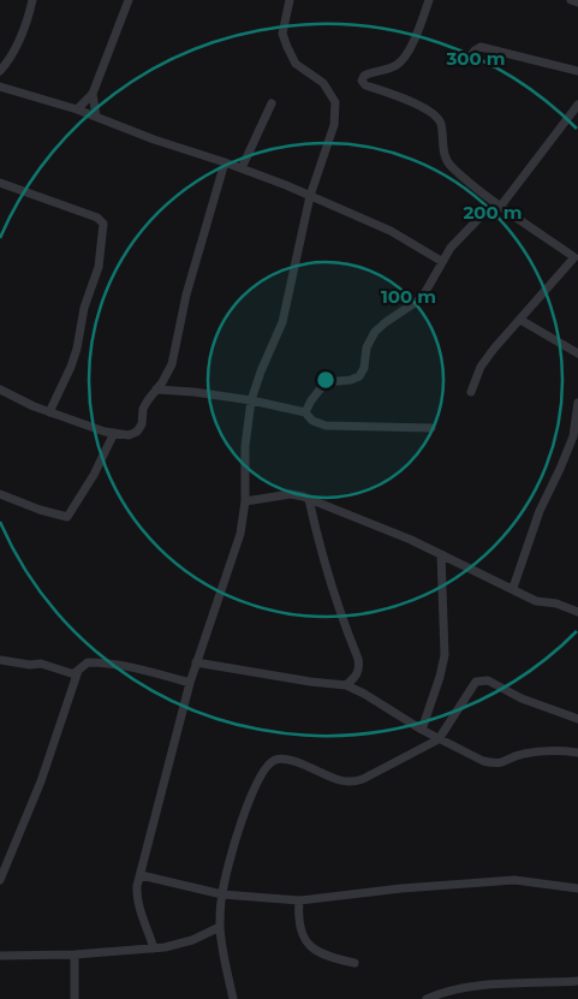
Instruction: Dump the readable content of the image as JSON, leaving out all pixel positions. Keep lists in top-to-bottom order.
{
  "rings": ["300 m", "200 m", "100 m"]
}
